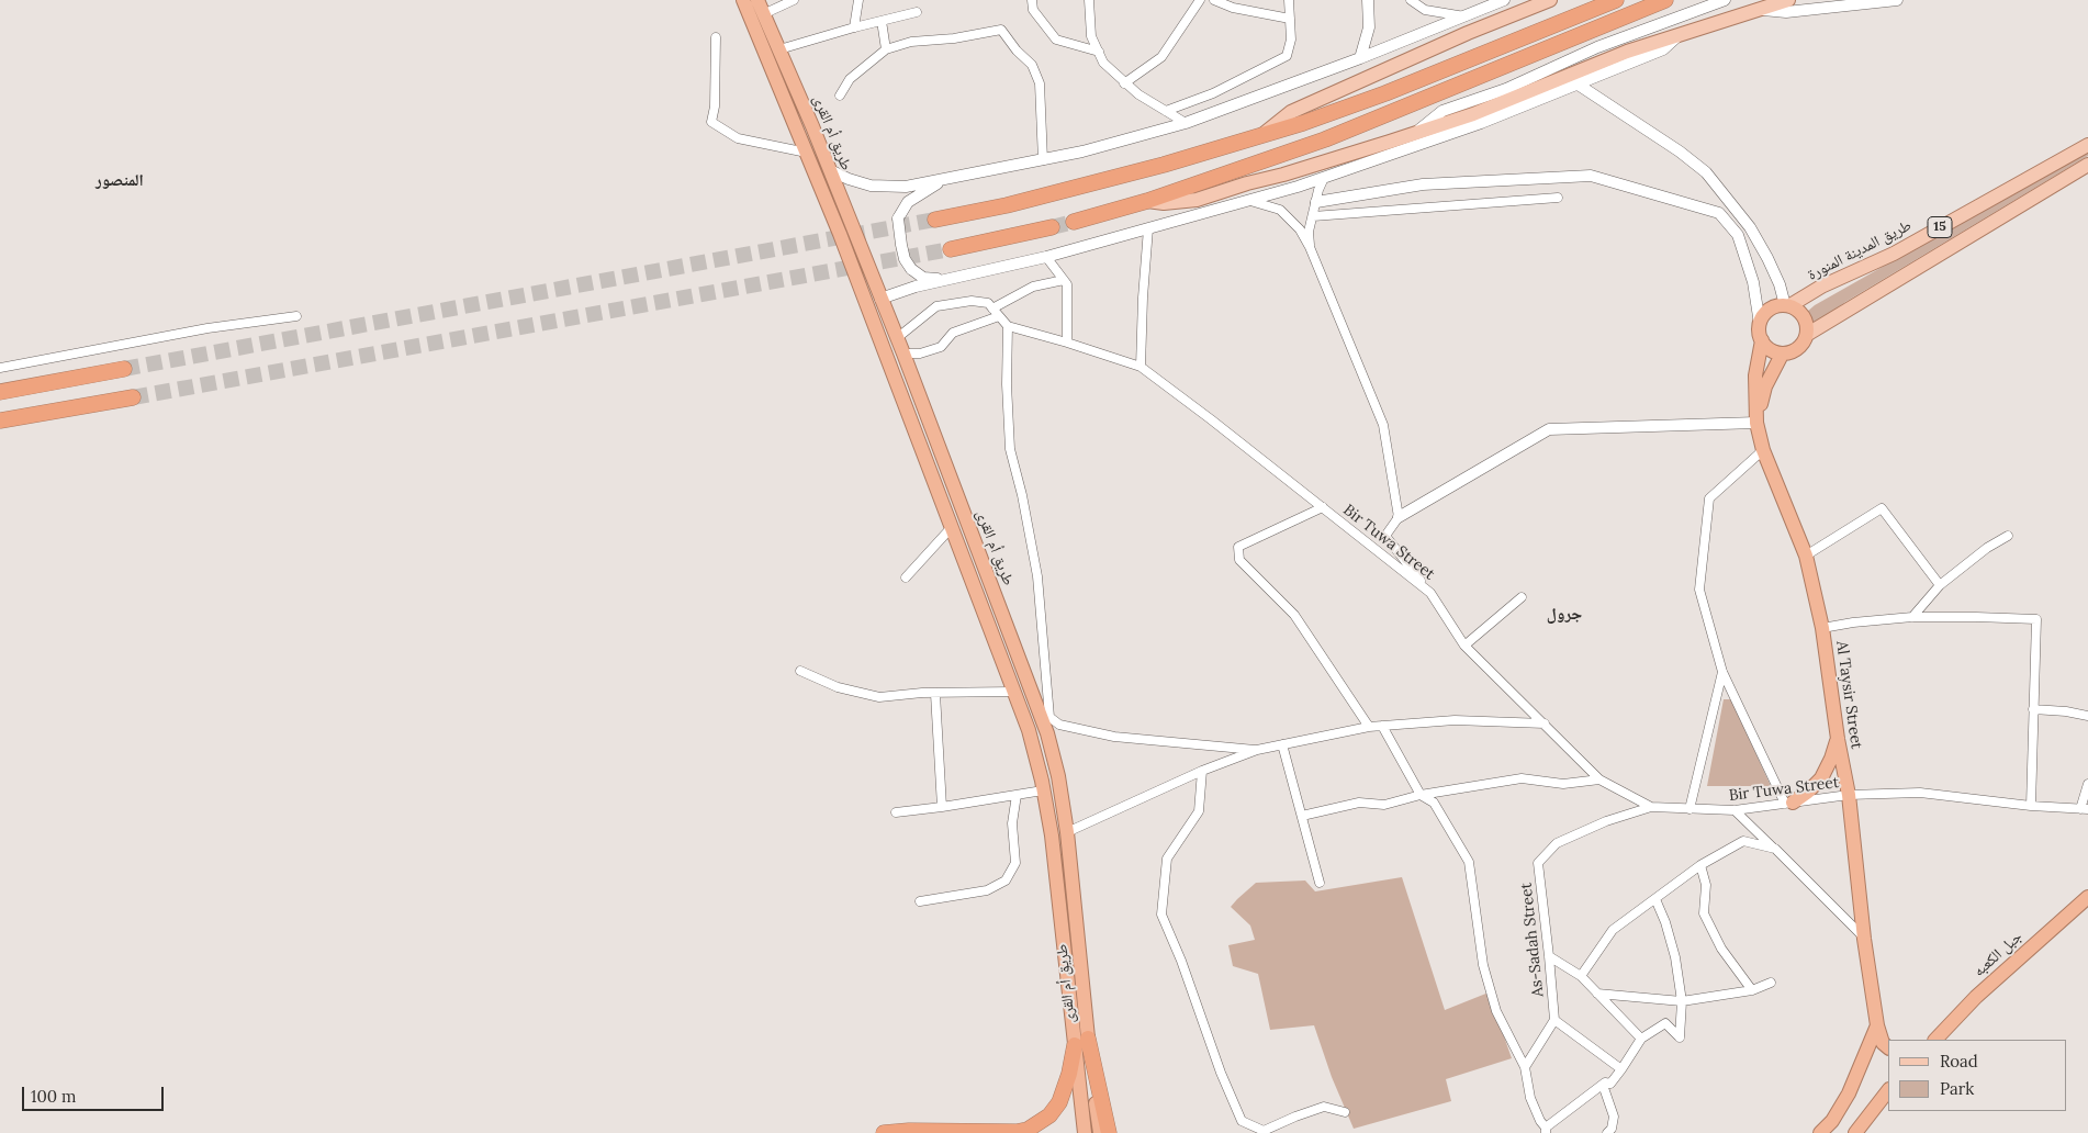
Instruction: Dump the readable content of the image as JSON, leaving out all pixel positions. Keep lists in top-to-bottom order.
{
  "streets": {
    "highway": ["طريق أم القرى", "Al Taysir Street", "جبل الكعبه"],
    "main road": ["15", "طريق المدينة المنورة"],
    "street": ["Bir Tuwa Street", "As-Sadah Street"]
  },
  "crossings": [
    ["15", "طريق المدينة المنورة"],
    ["15", "Al Taysir Street"],
    ["طريق المدينة المنورة", "Al Taysir Street"],
    ["Bir Tuwa Street", "Al Taysir Street"],
    ["Bir Tuwa Street", "As-Sadah Street"]
  ],
  "districts": ["المنصور", "جرول"],
  "legend": ["Road", "Park"],
  "scale_bar": "100 m"
}
